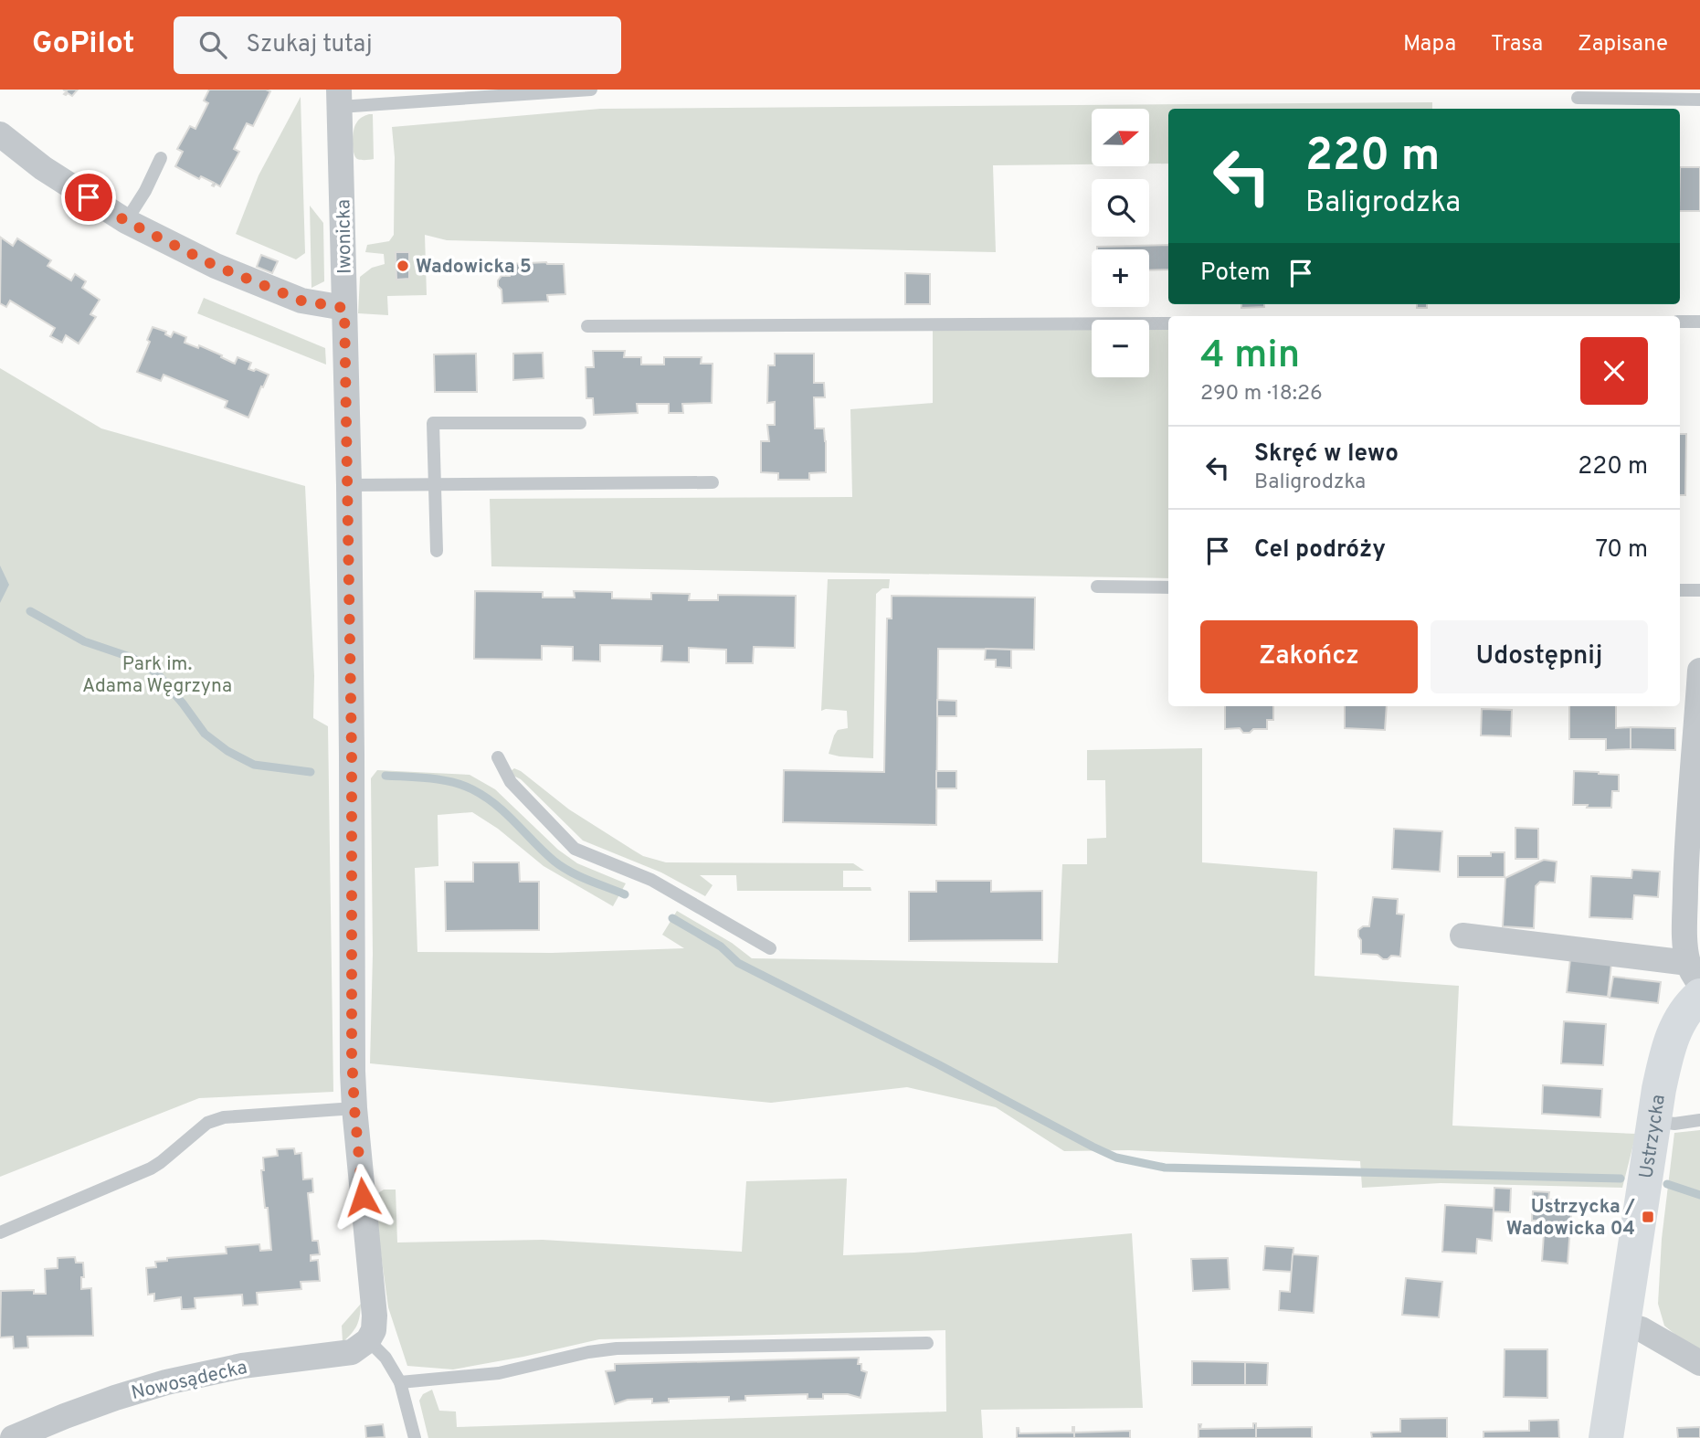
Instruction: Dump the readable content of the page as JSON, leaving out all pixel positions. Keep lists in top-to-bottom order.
{
  "streets": {
    "street": ["Iwonicka", "Ustrzycka", "Nowosądecka"]
  },
  "crossings": [
    ["Iwonicka", "Nowosądecka"]
  ],
  "parks": ["Park im. Adama Węgrzyna"],
  "places": {
    "other": ["Wadowicka 5"],
    "transit": ["Ustrzycka / Wadowicka 04"]
  },
  "north": "right",
  "page": {
    "header": "GoPilot",
    "search": "Szukaj tutaj",
    "nav": ["Mapa", "Trasa", "Zapisane"],
    "map_buttons": ["+", "−"],
    "turn": ["220 m", "Baligrodzka"],
    "then": "Potem",
    "heading": ["4 min", "290 m · 18:26"],
    "list": [
      {
        "name": "Skręć w lewo",
        "note": "Baligrodzka",
        "value": "220 m"
      },
      {
        "name": "Cel podróży",
        "value": "70 m"
      }
    ],
    "buttons": ["Zakończ", "Udostępnij"]
  }
}
